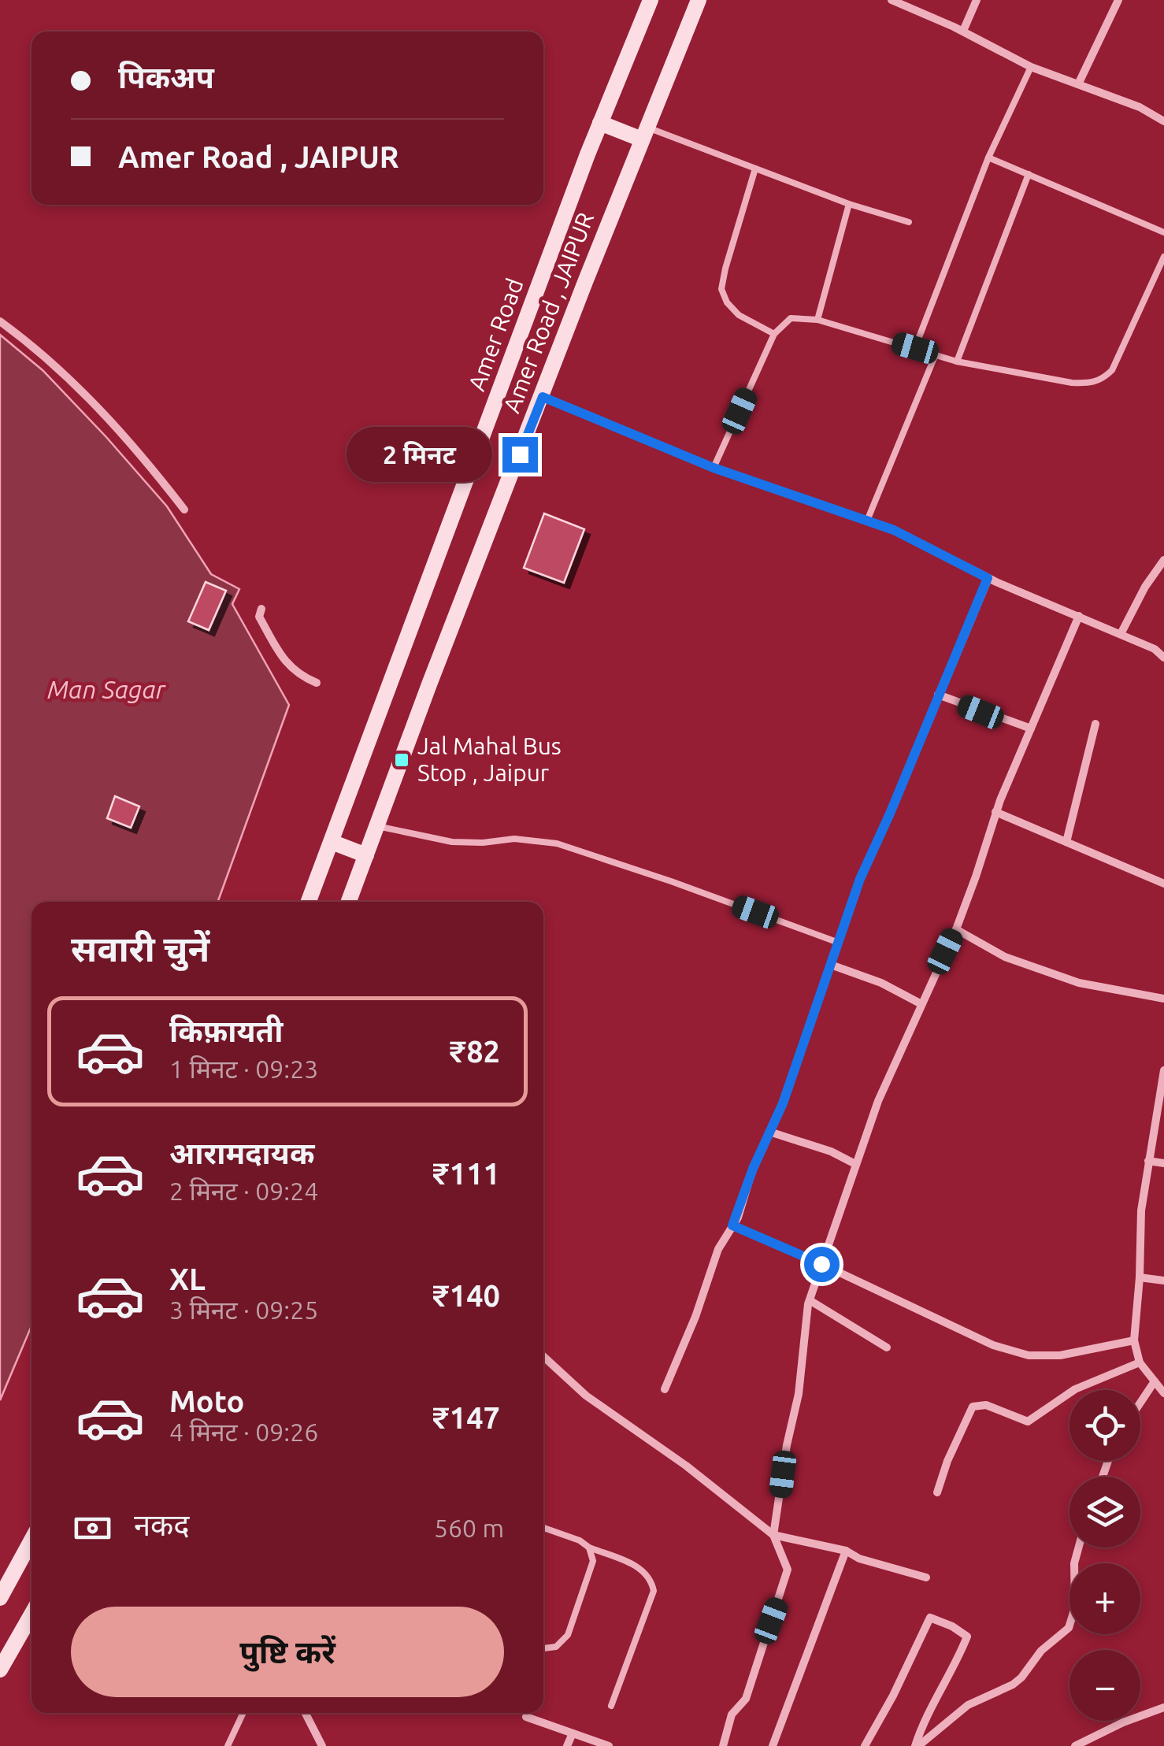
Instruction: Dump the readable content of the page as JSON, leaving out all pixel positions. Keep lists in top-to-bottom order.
{
  "streets": {
    "main road": ["Amer Road , JAIPUR", "Amer Road"]
  },
  "water": ["Man Sagar"],
  "places": {
    "transit": ["Jal Mahal Bus Stop , Jaipur"]
  },
  "page": {
    "banner": ["पिकअप", "Amer Road , JAIPUR"],
    "bubble": "2 मिनट",
    "heading": "सवारी चुनें",
    "list": [
      {
        "name": "किफ़ायती",
        "note": "1 मिनट · 09:23",
        "value": "₹82"
      },
      {
        "name": "आरामदायक",
        "note": "2 मिनट · 09:24",
        "value": "₹111"
      },
      {
        "name": "XL",
        "note": "3 मिनट · 09:25",
        "value": "₹140"
      },
      {
        "name": "Moto",
        "note": "4 मिनट · 09:26",
        "value": "₹147"
      }
    ],
    "map_buttons": ["+", "−"],
    "pay": ["नकद", "560 m"],
    "buttons": "पुष्टि करें"
  }
}
